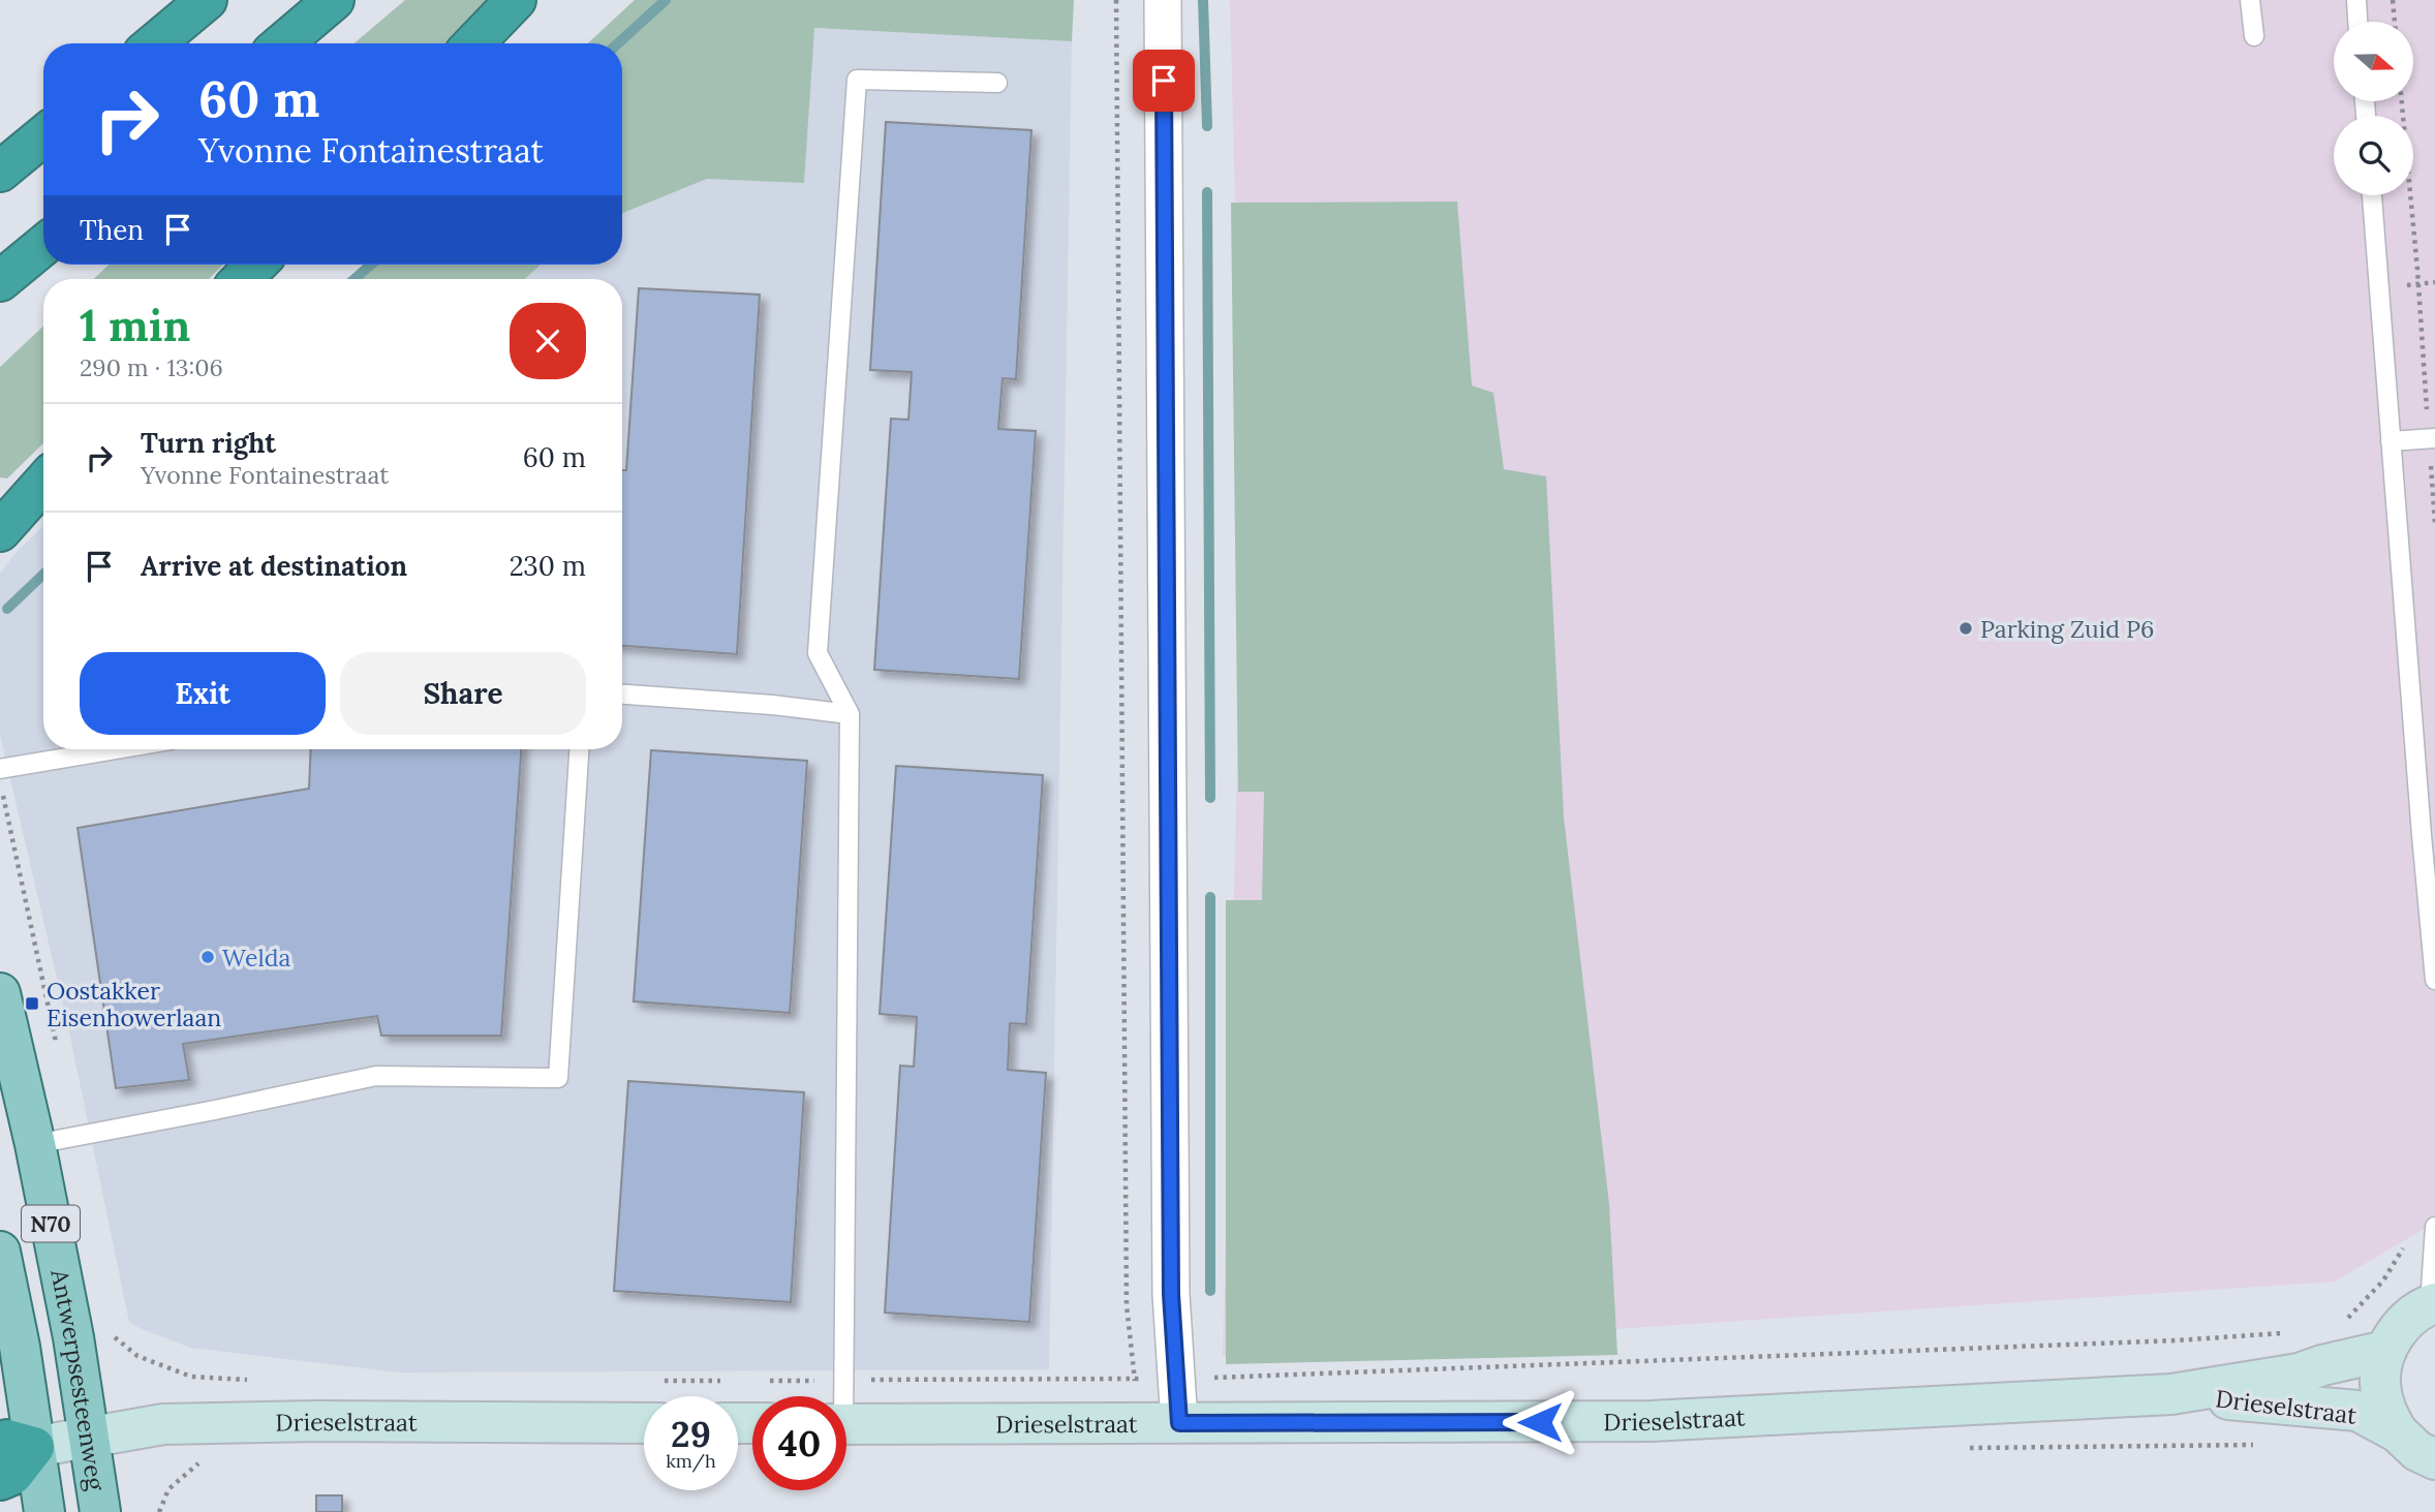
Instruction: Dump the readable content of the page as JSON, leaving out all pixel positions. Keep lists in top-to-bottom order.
{
  "streets": {
    "main road": ["N70", "Antwerpsesteenweg"],
    "street": ["Drieselstraat"]
  },
  "crossings": [
    ["N70", "Drieselstraat"],
    ["Antwerpsesteenweg", "Drieselstraat"]
  ],
  "places": {
    "other": ["Parking Zuid P6", "Welda"],
    "transit": ["Oostakker Eisenhowerlaan"]
  },
  "north": "right",
  "page": {
    "turn": ["60 m", "Yvonne Fontainestraat"],
    "then": "Then",
    "heading": ["1 min", "290 m · 13:06"],
    "list": [
      {
        "name": "Turn right",
        "note": "Yvonne Fontainestraat",
        "value": "60 m"
      },
      {
        "name": "Arrive at destination",
        "value": "230 m"
      }
    ],
    "buttons": ["Exit", "Share"],
    "speed": "29 km/h",
    "limit": "40"
  }
}
